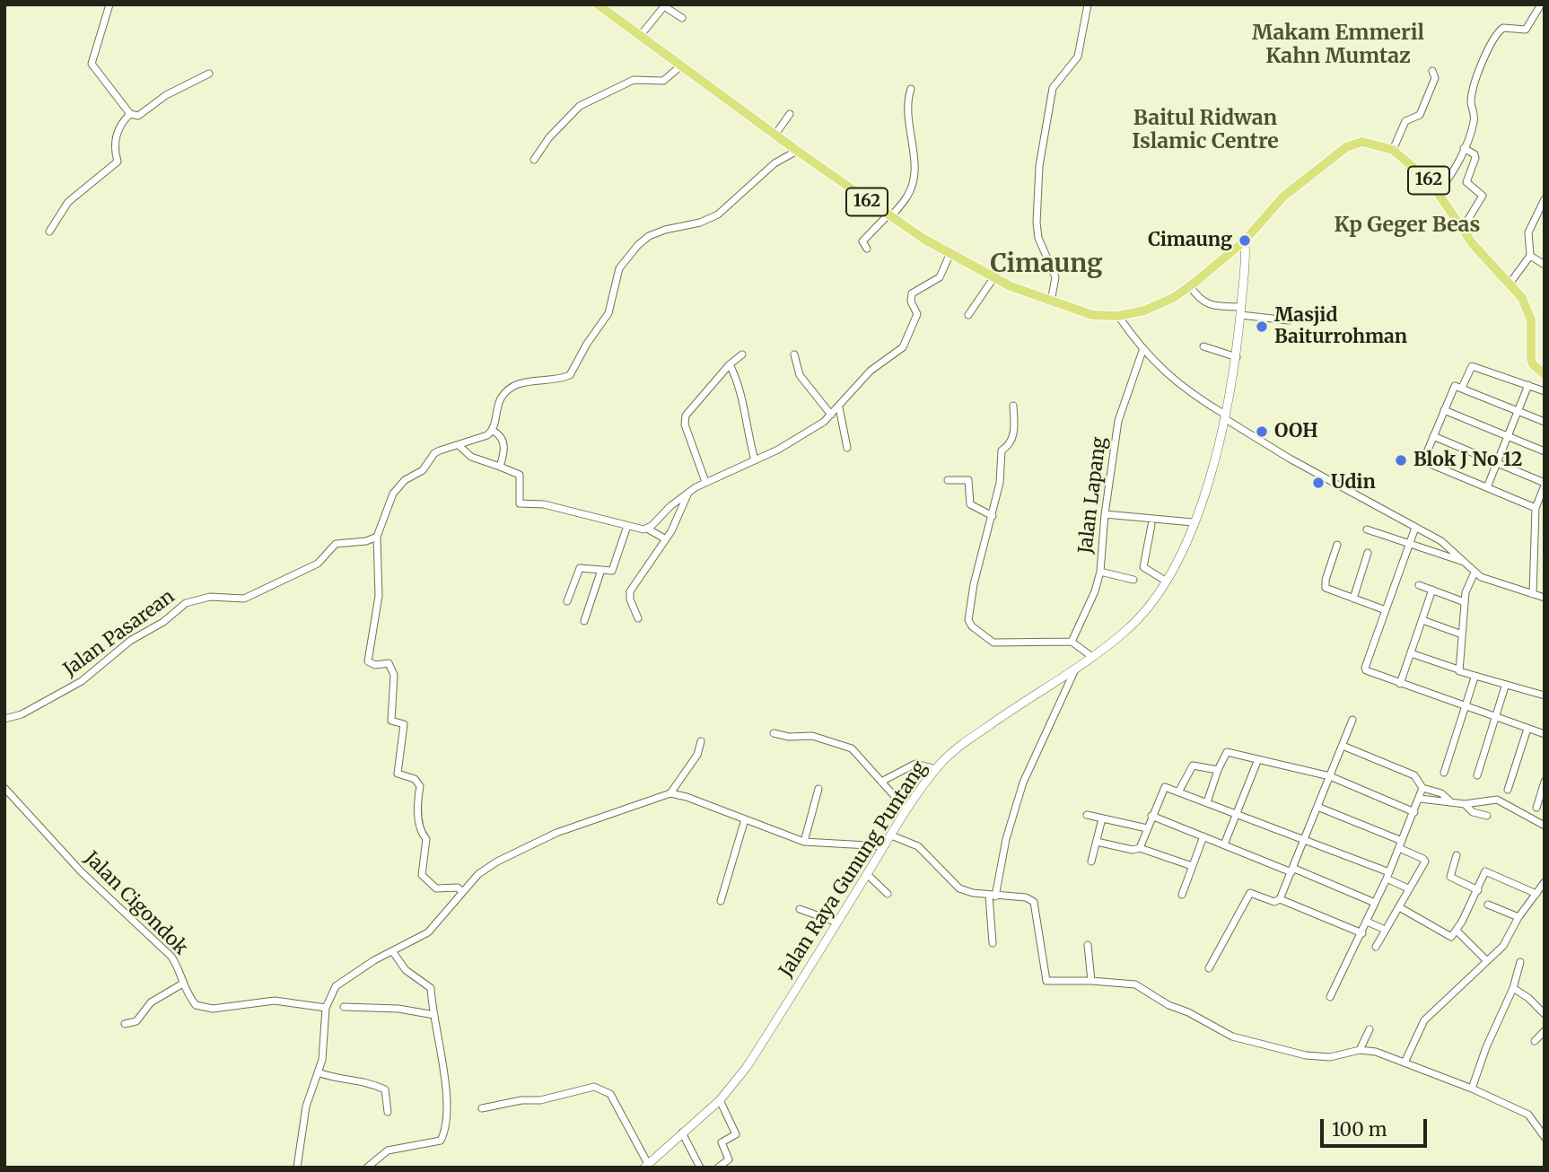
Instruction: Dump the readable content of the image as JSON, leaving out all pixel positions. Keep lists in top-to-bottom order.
{
  "streets": {
    "main road": ["162"],
    "street": [
      "Jalan Lapang",
      "Jalan Pasarean",
      "Jalan Raya Gunung Puntang",
      "Jalan Cigondok"
    ]
  },
  "crossings": [
    ["162", "Jalan Raya Gunung Puntang"]
  ],
  "districts": [
    "Makam Emmeril Kahn Mumtaz",
    "Baitul Ridwan Islamic Centre",
    "Kp Geger Beas",
    "Cimaung"
  ],
  "places": [
    "Cimaung",
    "Masjid Baiturrohman",
    "OOH",
    "Blok J No 12",
    "Udin"
  ],
  "scale_bar": "100 m"
}
